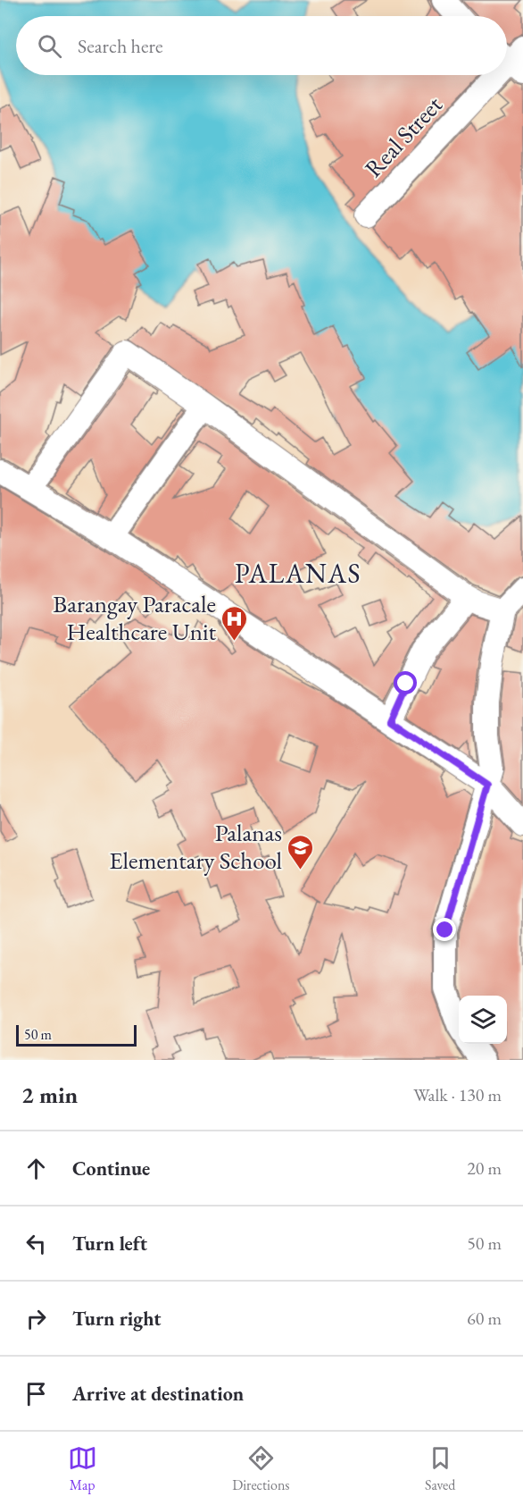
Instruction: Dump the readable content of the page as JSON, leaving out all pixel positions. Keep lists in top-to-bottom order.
{
  "streets": {
    "street": ["Real Street"]
  },
  "districts": ["PALANAS"],
  "places": {
    "hospital": ["Barangay Paracale Healthcare Unit"],
    "school or university": ["Palanas Elementary School"]
  },
  "scale_bar": "50 m",
  "page": {
    "search": "Search here",
    "scale": "50 m",
    "heading": ["2 min", "Walk · 130 m"],
    "list": [
      ["Continue", "20 m"],
      ["Turn left", "50 m"],
      ["Turn right", "60 m"],
      "Arrive at destination"
    ],
    "nav": ["Map", "Directions", "Saved"]
  }
}
